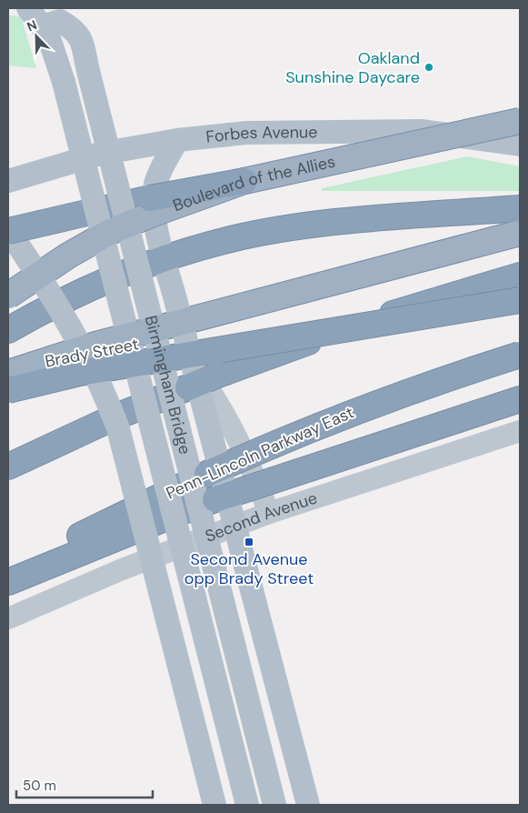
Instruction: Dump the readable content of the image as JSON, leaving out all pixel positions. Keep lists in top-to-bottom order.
{
  "streets": {
    "highway": ["Boulevard of the Allies", "Penn-Lincoln Parkway East"],
    "main road": [
      "Forbes Avenue",
      "Brady Street",
      "Birmingham Bridge",
      "Second Avenue"
    ]
  },
  "crossings": [
    ["Brady Street", "Second Avenue"]
  ],
  "places": {
    "other": ["Oakland Sunshine Daycare"],
    "transit": ["Second Avenue opp Brady Street"]
  },
  "scale_bar": "50 m",
  "north": "top left"
}
